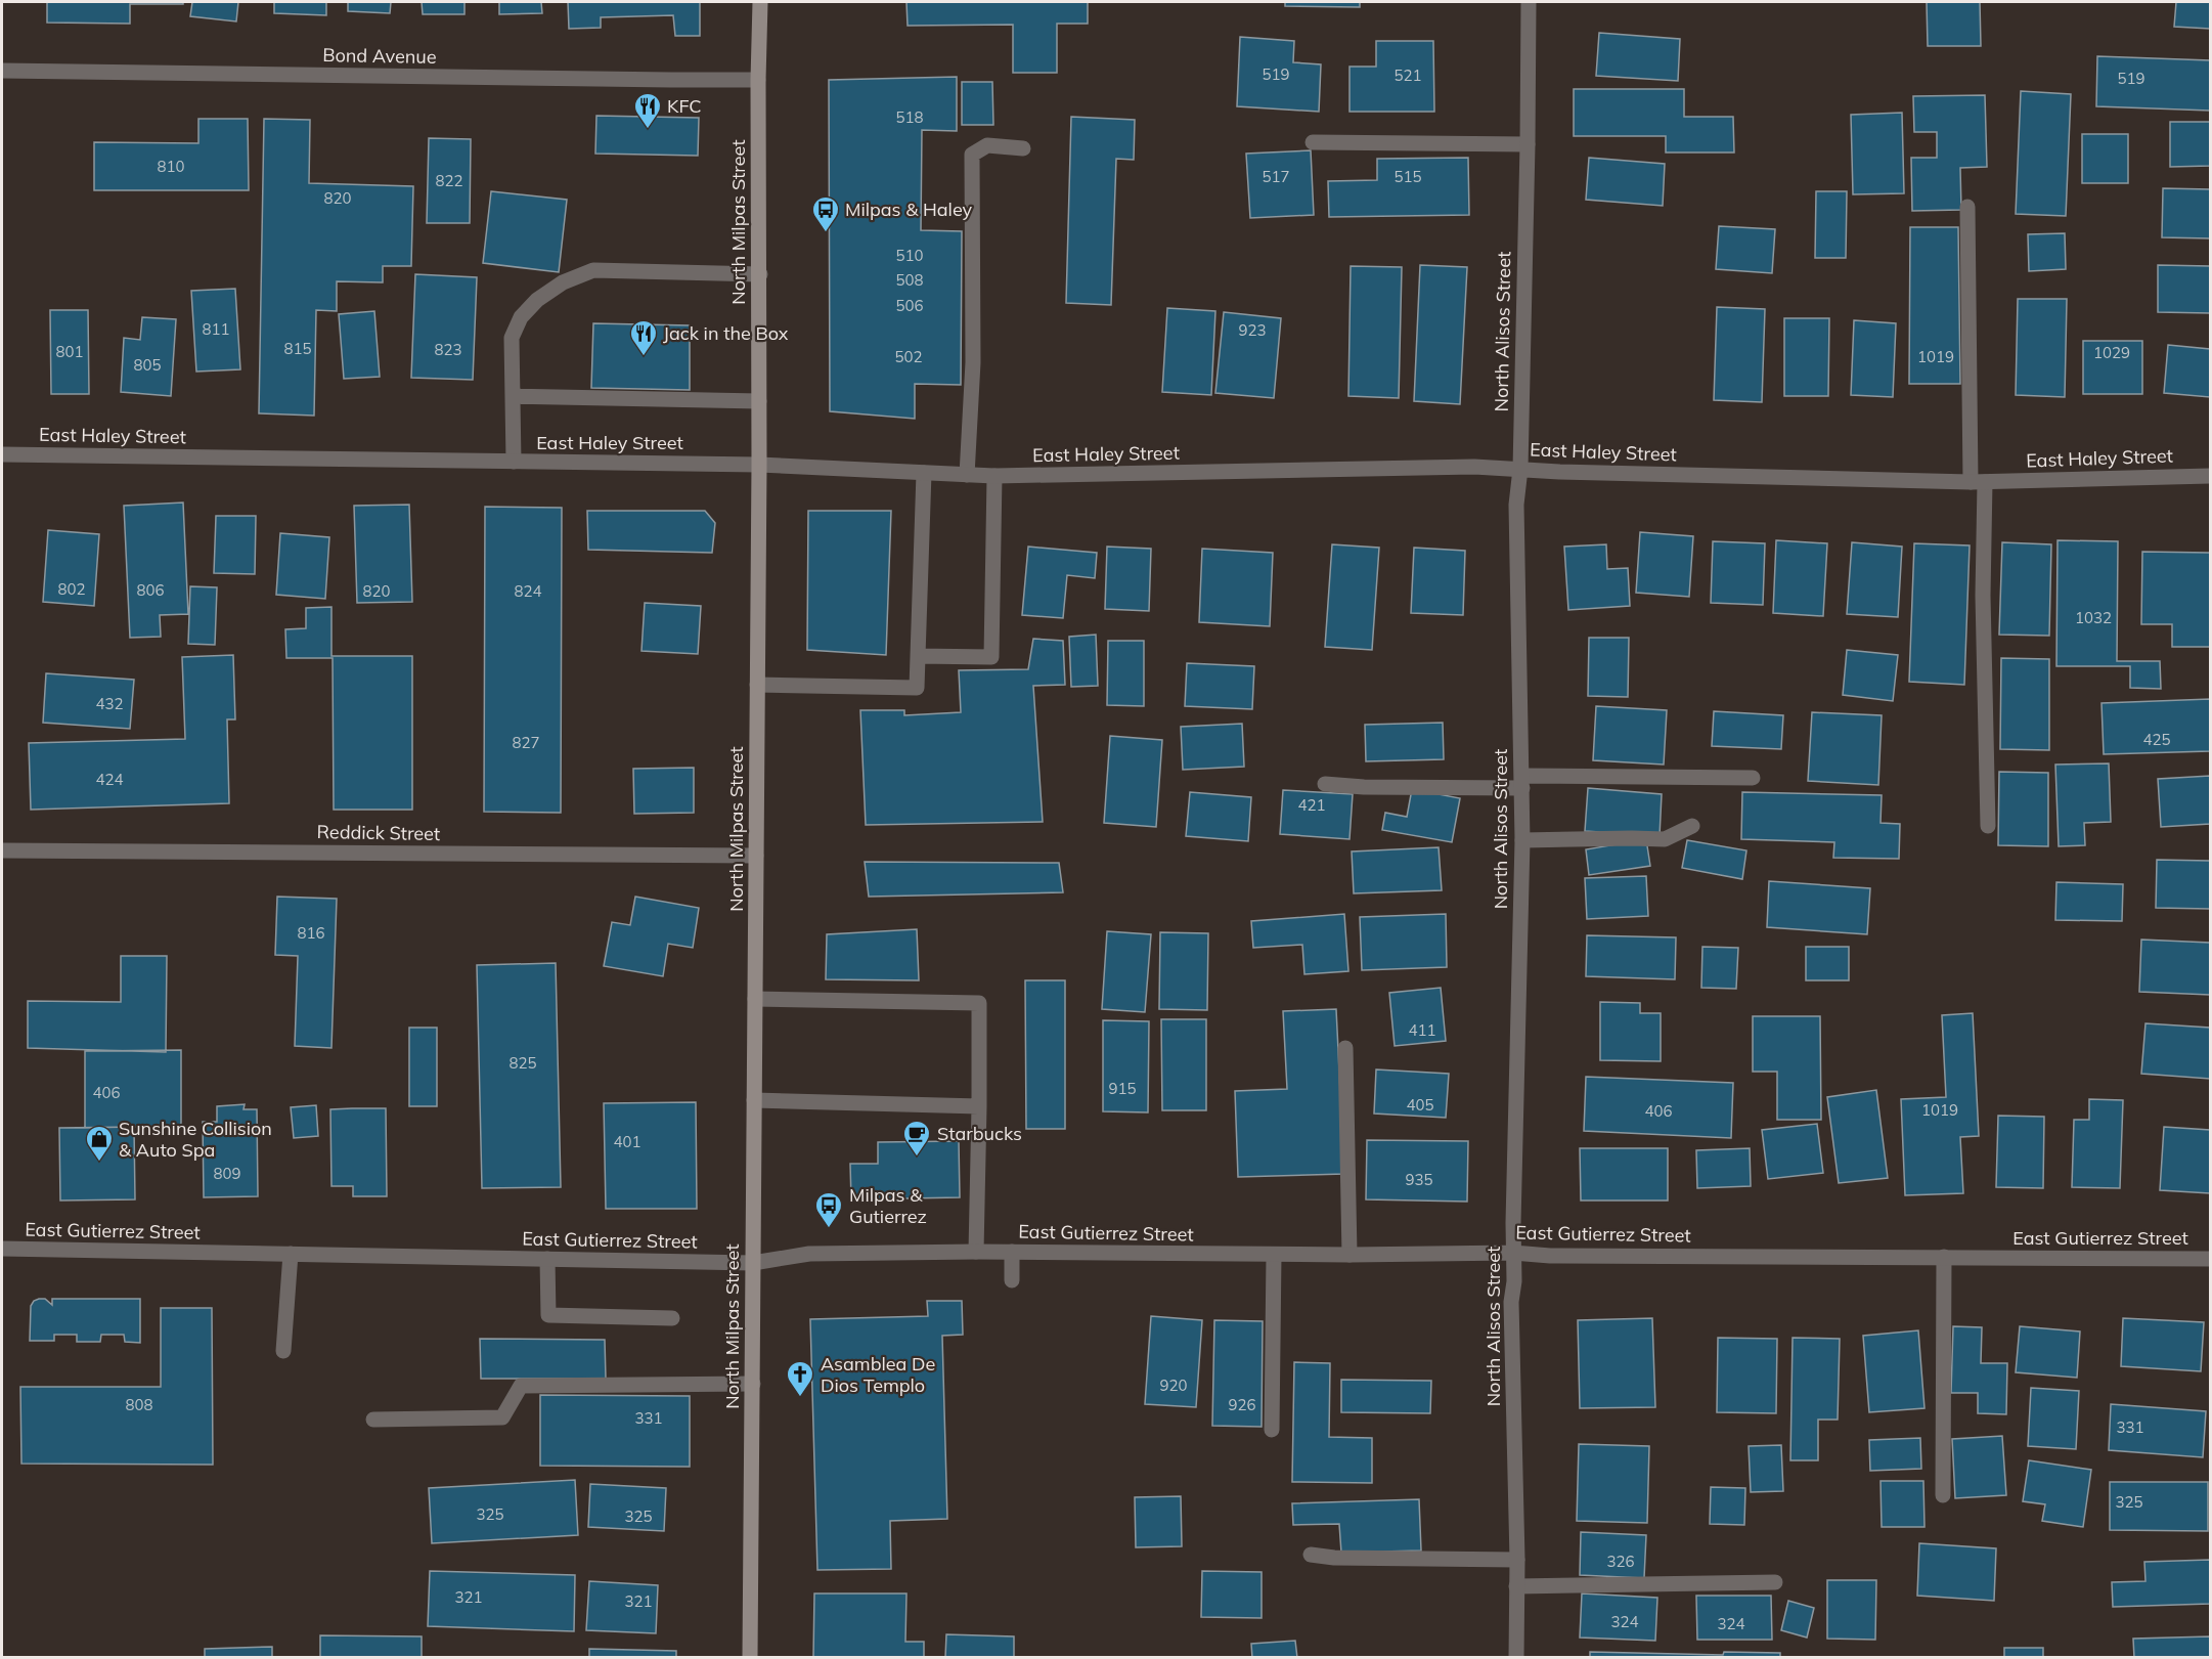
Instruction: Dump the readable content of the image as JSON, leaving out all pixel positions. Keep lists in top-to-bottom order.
{
  "streets": {
    "main road": ["North Milpas Street"],
    "street": [
      "Bond Avenue",
      "North Alisos Street",
      "East Haley Street",
      "Reddick Street",
      "East Gutierrez Street"
    ]
  },
  "crossings": [
    ["Bond Avenue", "North Milpas Street"],
    ["North Milpas Street", "East Haley Street"],
    ["North Milpas Street", "Reddick Street"],
    ["North Milpas Street", "East Gutierrez Street"],
    ["North Alisos Street", "East Haley Street"],
    ["North Alisos Street", "East Gutierrez Street"]
  ],
  "places": {
    "restaurant": ["KFC", "Jack in the Box"],
    "bus stop": ["Milpas & Haley", "Milpas & Gutierrez"],
    "cafe": ["Starbucks"],
    "shop": ["Sunshine Collision & Auto Spa"],
    "church": ["Asamblea De Dios Templo"]
  },
  "house_numbers": [
    "519",
    "521",
    "519",
    "518",
    "810",
    "517",
    "515",
    "822",
    "820",
    "510",
    "508",
    "506",
    "811",
    "923",
    "815",
    "823",
    "801",
    "1029",
    "502",
    "1019",
    "805",
    "802",
    "806",
    "820",
    "824",
    "1032",
    "432",
    "425",
    "827",
    "424",
    "421",
    "816",
    "411",
    "825",
    "915",
    "406",
    "405",
    "1019",
    "406",
    "401",
    "809",
    "935",
    "920",
    "808",
    "926",
    "331",
    "331",
    "325",
    "325",
    "325",
    "326",
    "321",
    "321",
    "324",
    "324"
  ]
}
